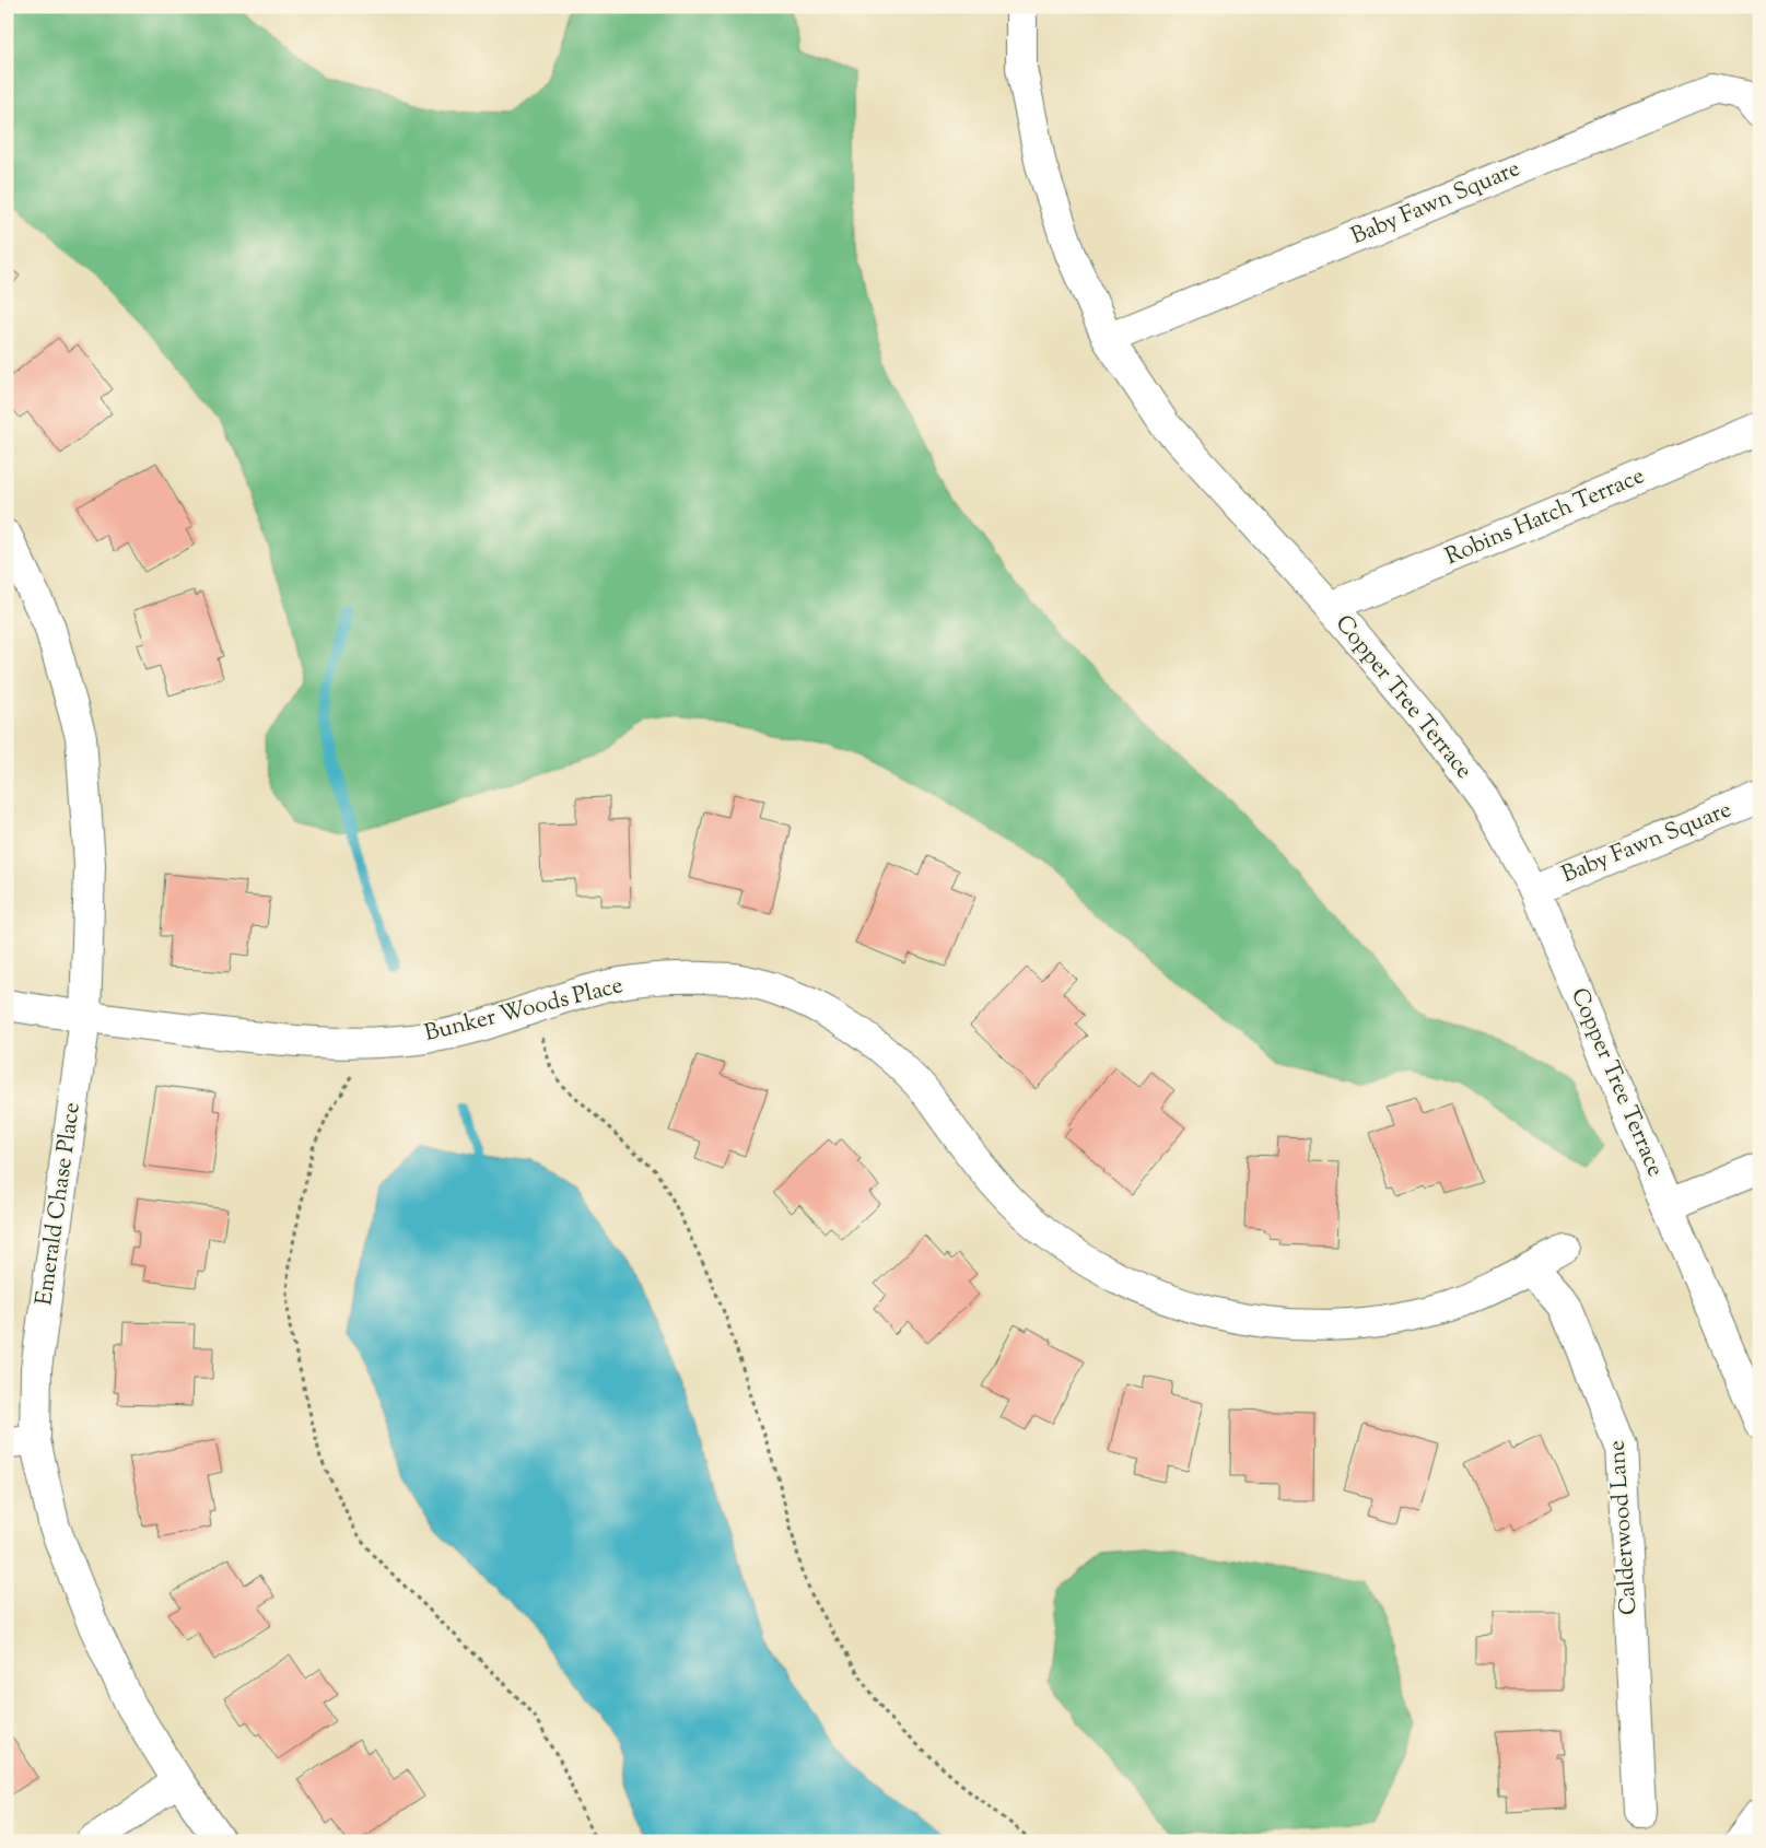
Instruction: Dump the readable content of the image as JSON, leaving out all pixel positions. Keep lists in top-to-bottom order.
{
  "streets": {
    "street": [
      "Baby Fawn Square",
      "Robins Hatch Terrace",
      "Copper Tree Terrace",
      "Bunker Woods Place",
      "Emerald Chase Place",
      "Calderwood Lane"
    ]
  },
  "crossings": [
    ["Baby Fawn Square", "Copper Tree Terrace"],
    ["Robins Hatch Terrace", "Copper Tree Terrace"],
    ["Bunker Woods Place", "Emerald Chase Place"],
    ["Bunker Woods Place", "Calderwood Lane"]
  ]
}
